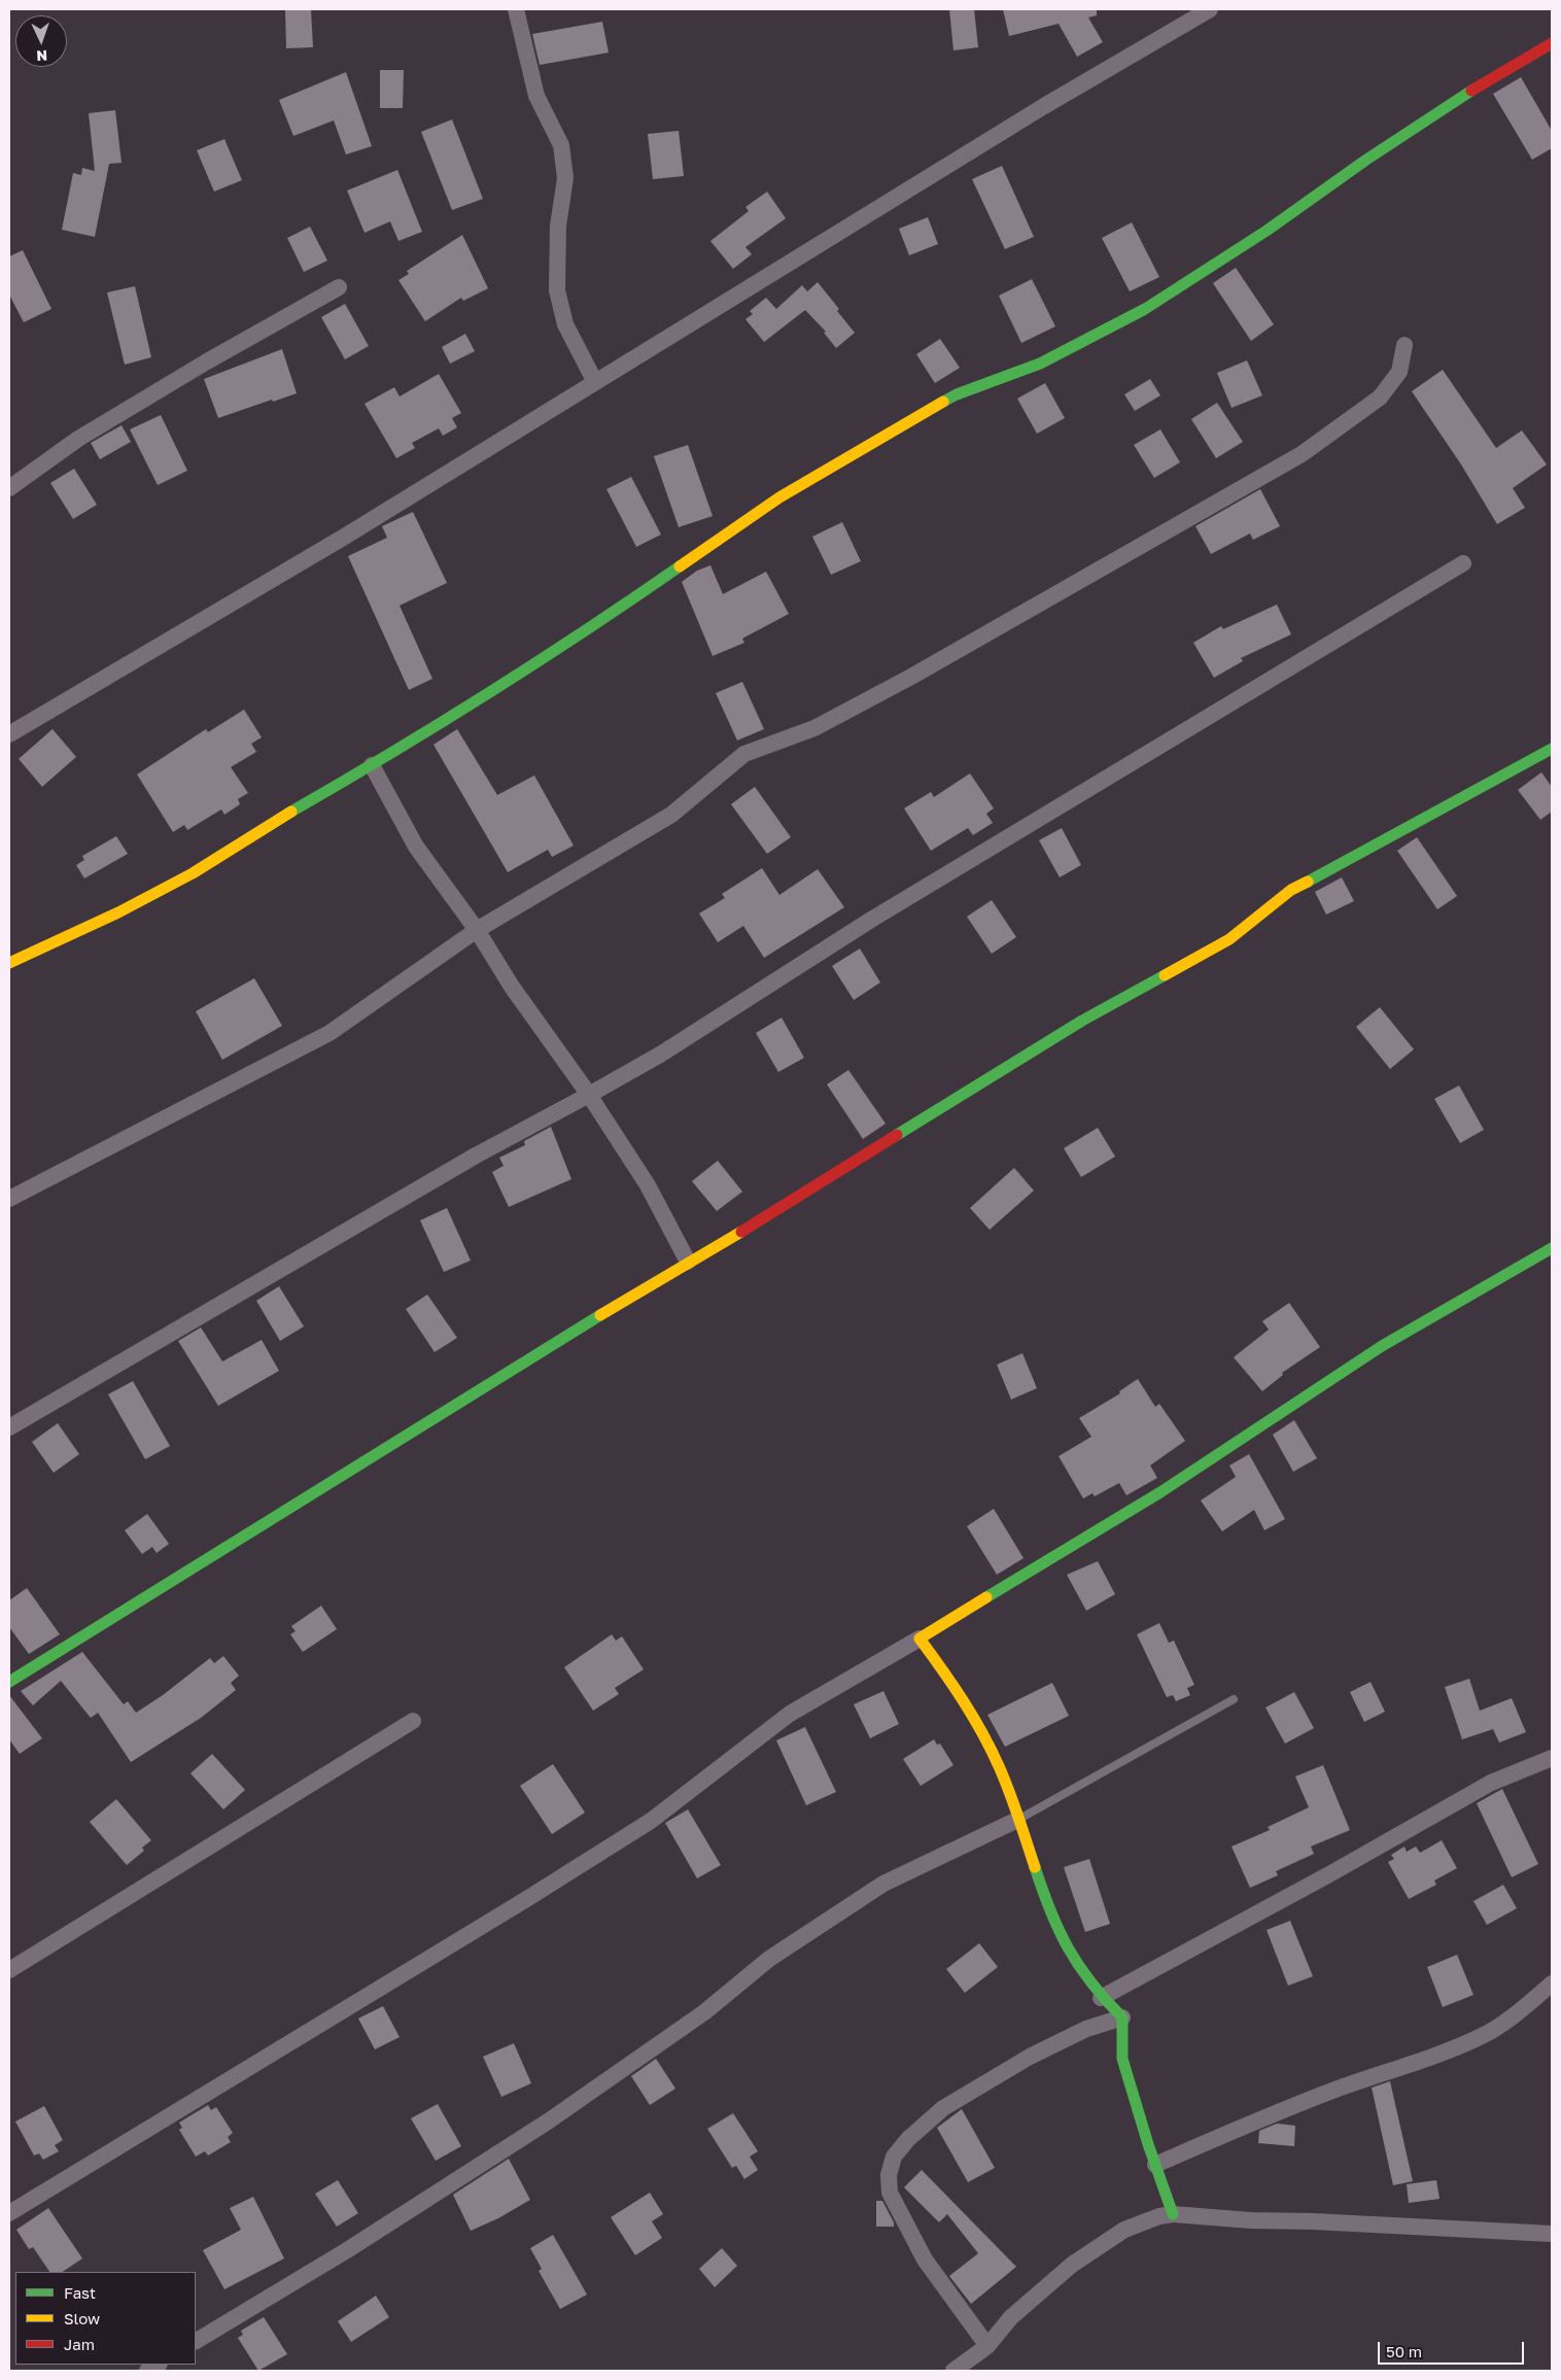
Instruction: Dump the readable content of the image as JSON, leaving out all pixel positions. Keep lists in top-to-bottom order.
{
  "legend": ["Fast", "Slow", "Jam"],
  "scale_bar": "50 m",
  "north": "bottom"
}
